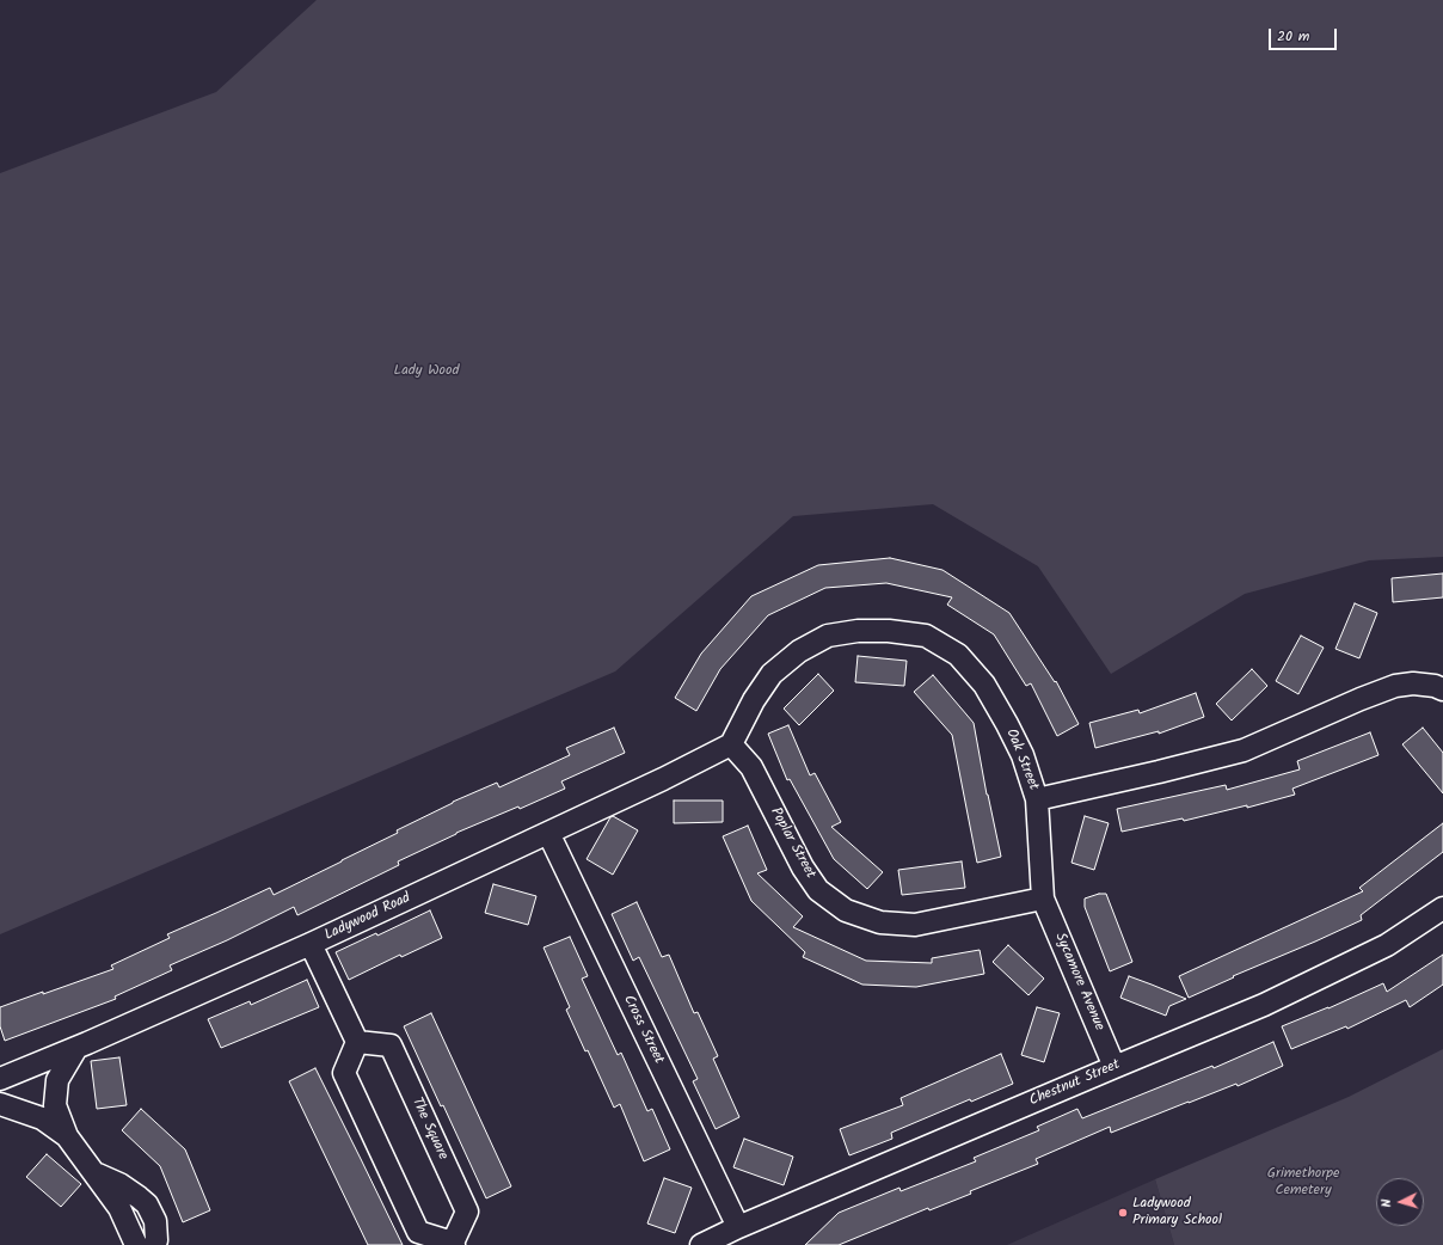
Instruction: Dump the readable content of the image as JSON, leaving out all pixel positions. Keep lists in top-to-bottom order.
{
  "streets": {
    "street": [
      "Oak Street",
      "Poplar Street",
      "Ladywood Road",
      "Sycamore Avenue",
      "Cross Street",
      "Chestnut Street",
      "The Square"
    ]
  },
  "crossings": [
    ["Oak Street", "Poplar Street"],
    ["Oak Street", "Ladywood Road"],
    ["Oak Street", "Sycamore Avenue"],
    ["Poplar Street", "Ladywood Road"],
    ["Poplar Street", "Sycamore Avenue"],
    ["Ladywood Road", "Cross Street"],
    ["Sycamore Avenue", "Chestnut Street"],
    ["Cross Street", "Chestnut Street"]
  ],
  "parks": ["Lady Wood", "Grimethorpe Cemetery"],
  "places": ["Ladywood Primary School"],
  "scale_bar": "20 m",
  "north": "left"
}
